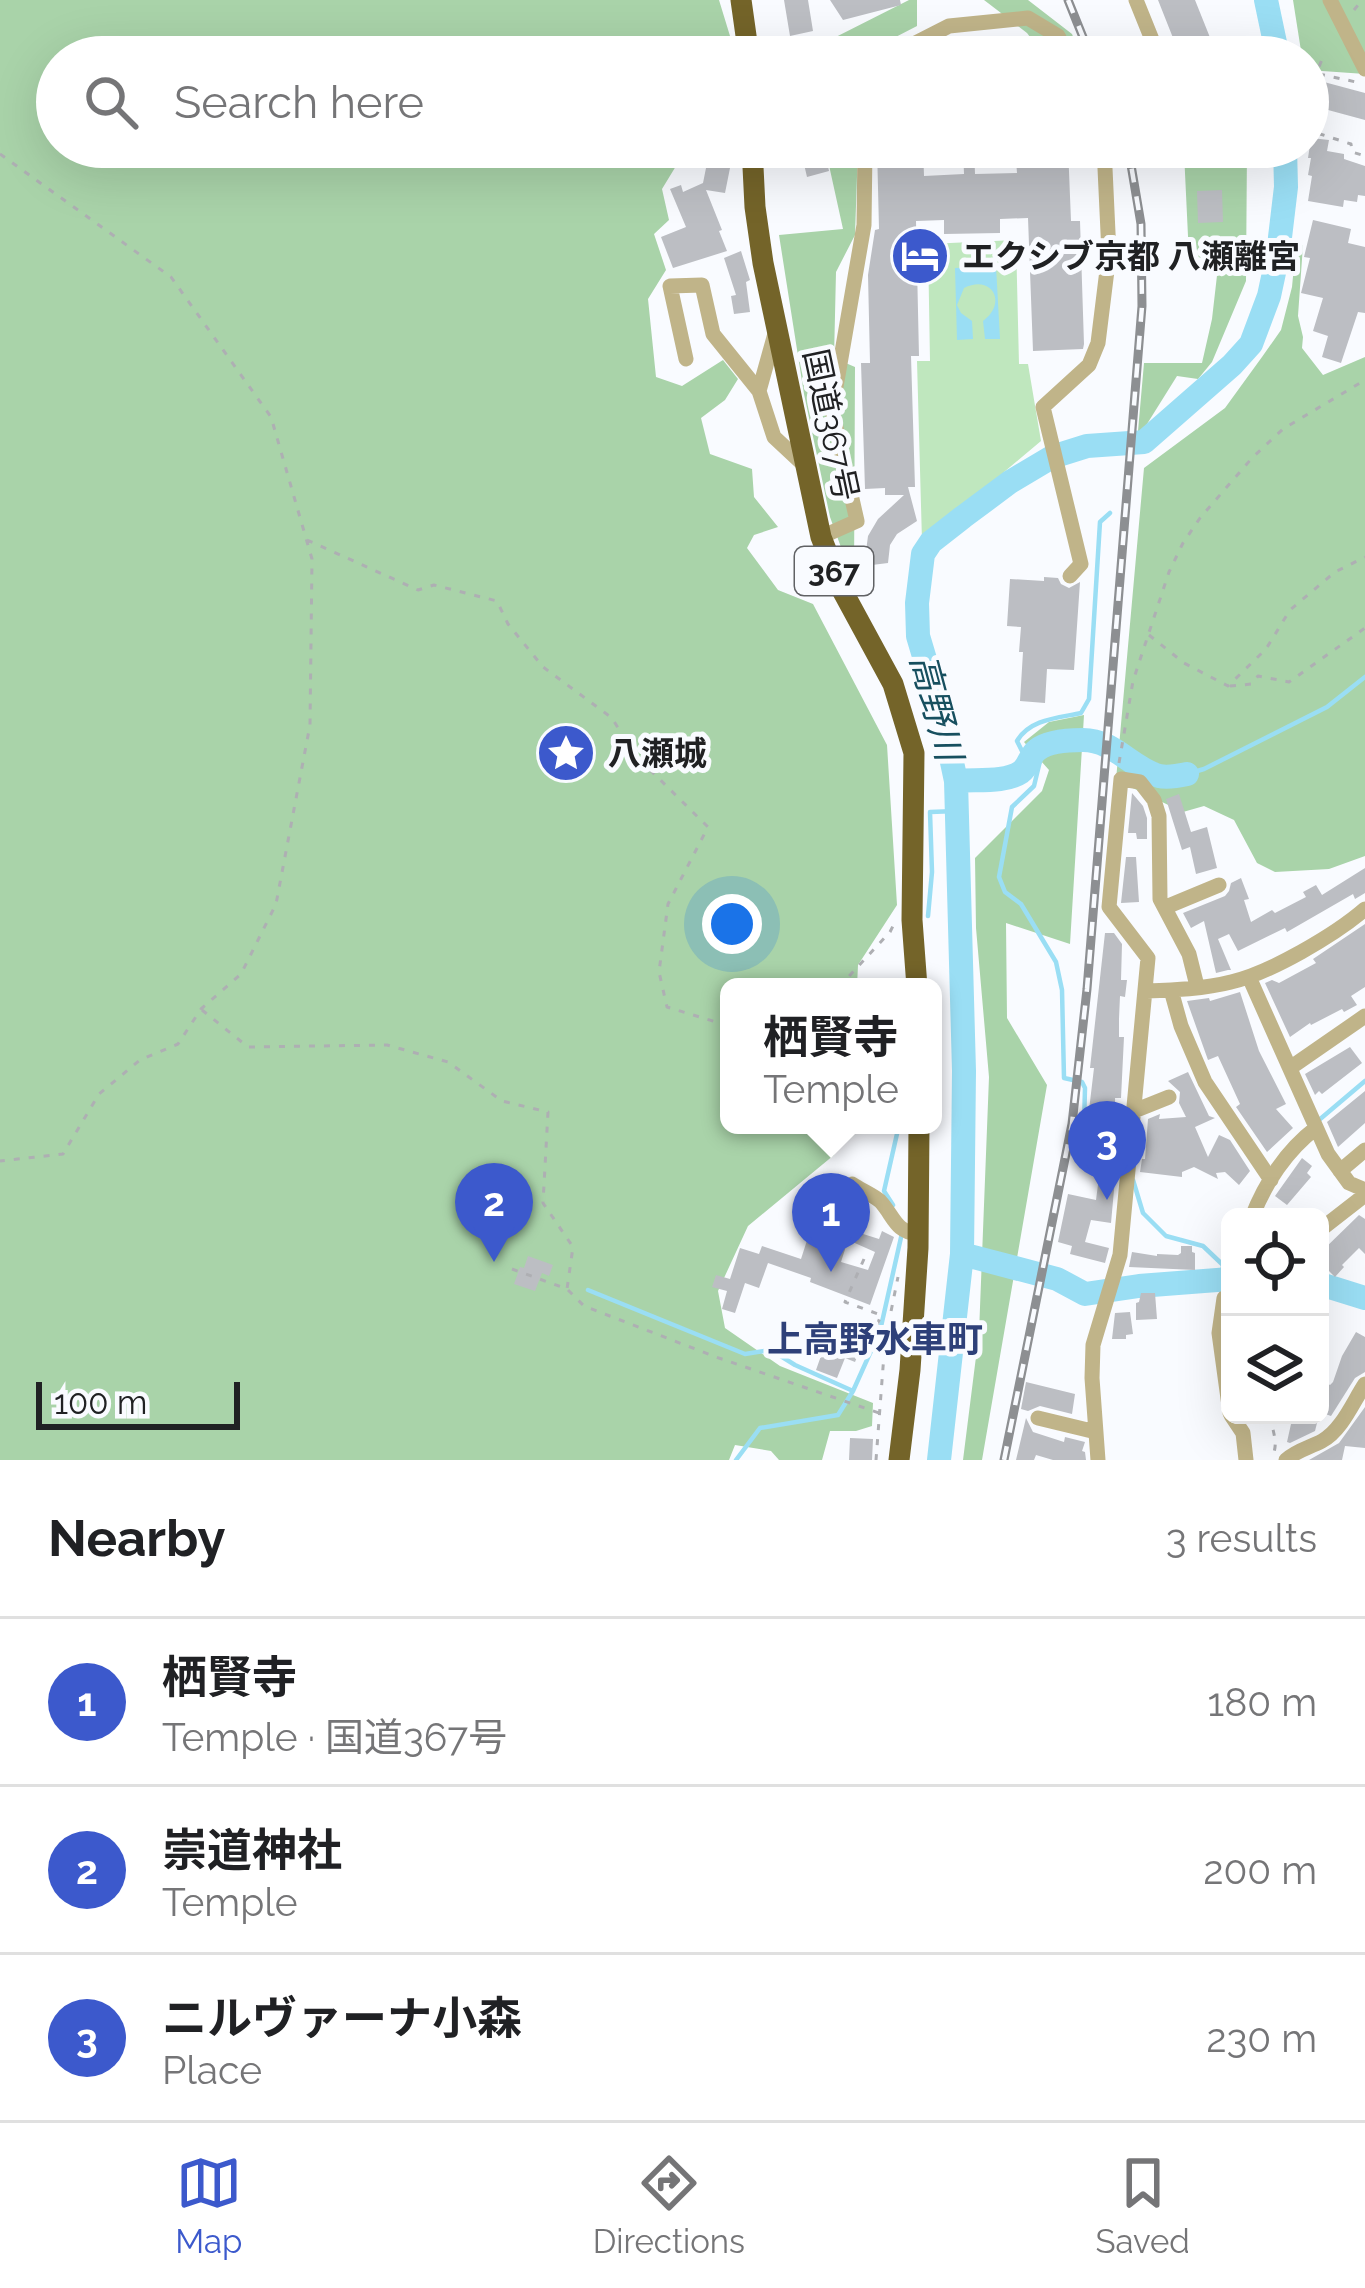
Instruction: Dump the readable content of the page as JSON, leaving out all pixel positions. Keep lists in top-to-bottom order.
{
  "streets": {
    "highway": ["国道367号", "367"]
  },
  "districts": ["上高野水車町"],
  "water": ["高野川"],
  "places": {
    "hotel": ["エクシブ京都 八瀬離宮"],
    "place": ["八瀬城"]
  },
  "scale_bar": "100 m",
  "page": {
    "search": "Search here",
    "popup": ["栖賢寺", "Temple"],
    "pins": ["3", "2", "1"],
    "scale": "100 m",
    "heading": ["Nearby", "3 results"],
    "list": [
      {
        "mark": "1",
        "name": "栖賢寺",
        "note": "Temple · 国道367号",
        "value": "180 m"
      },
      {
        "mark": "2",
        "name": "崇道神社",
        "note": "Temple",
        "value": "200 m"
      },
      {
        "mark": "3",
        "name": "ニルヴァーナ小森",
        "note": "Place",
        "value": "230 m"
      }
    ],
    "nav": ["Map", "Directions", "Saved"]
  }
}
